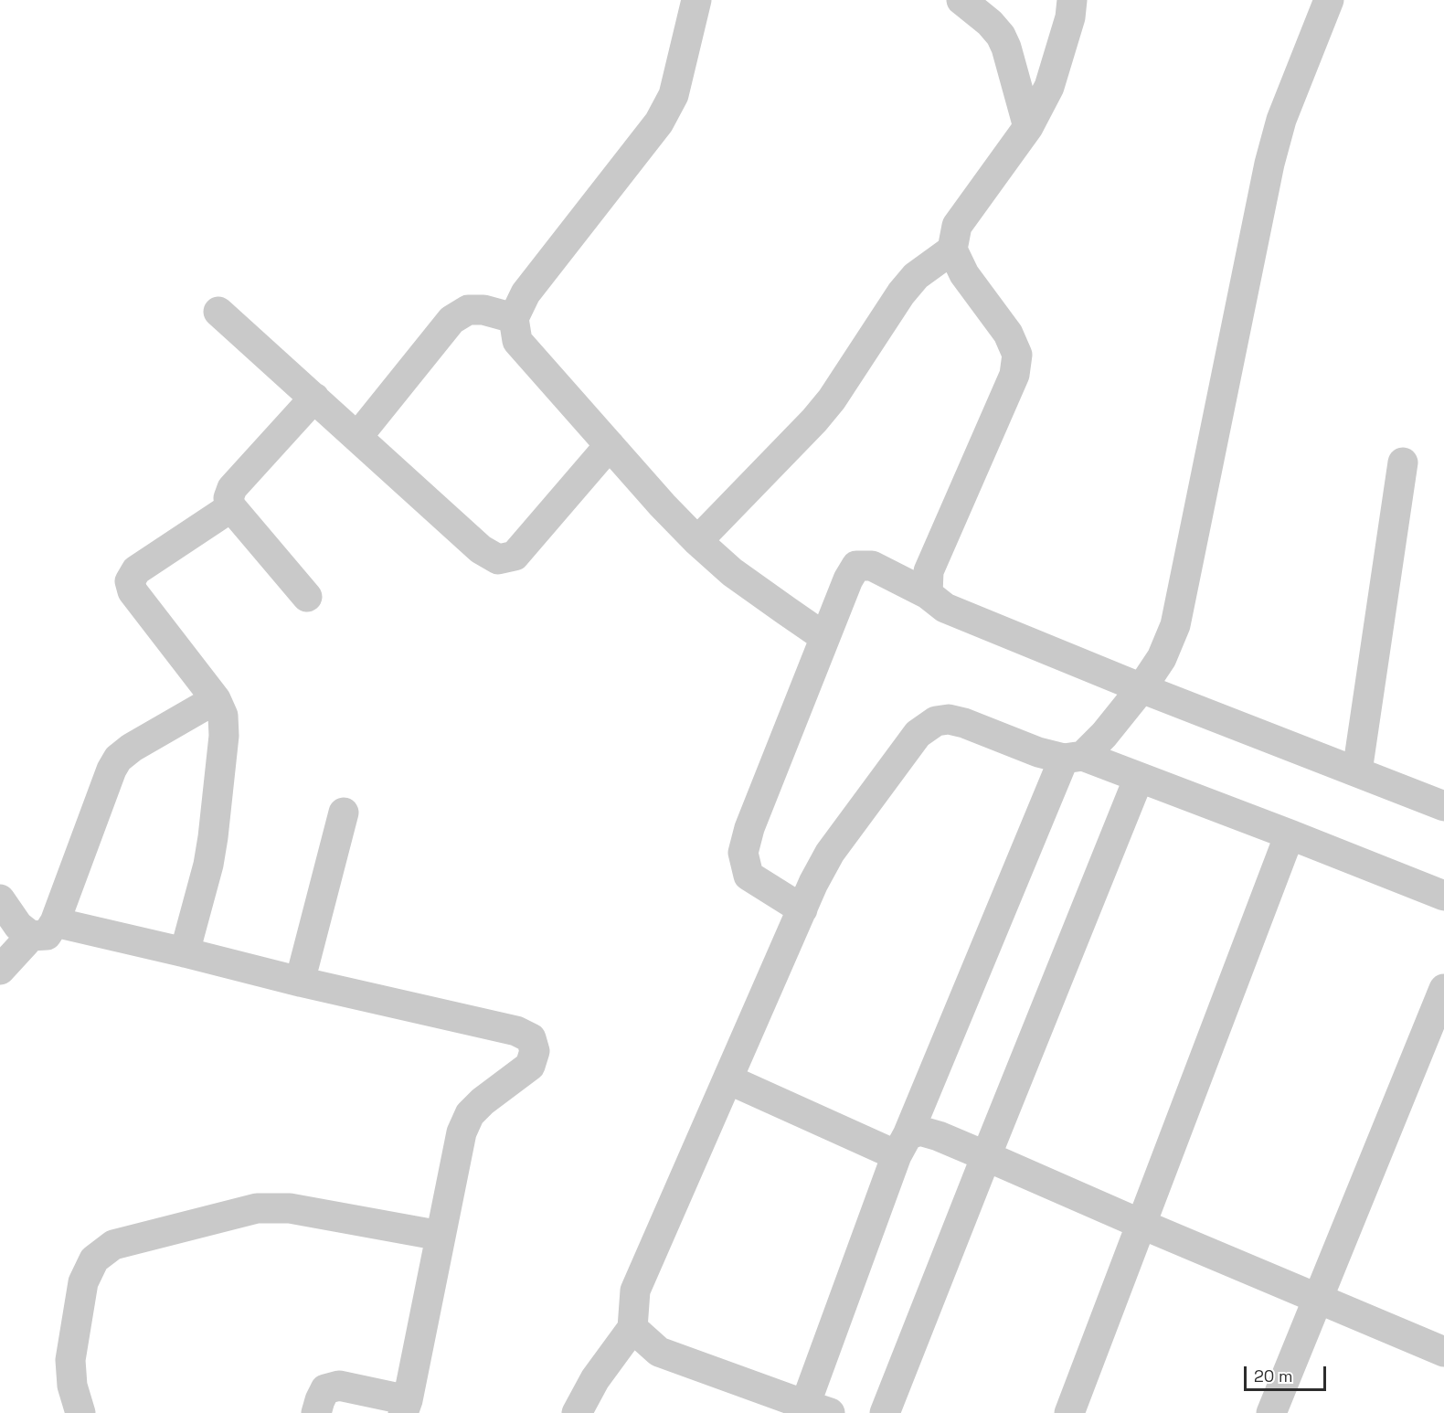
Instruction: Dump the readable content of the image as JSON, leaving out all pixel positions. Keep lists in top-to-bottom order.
{
  "scale_bar": "20 m"
}
